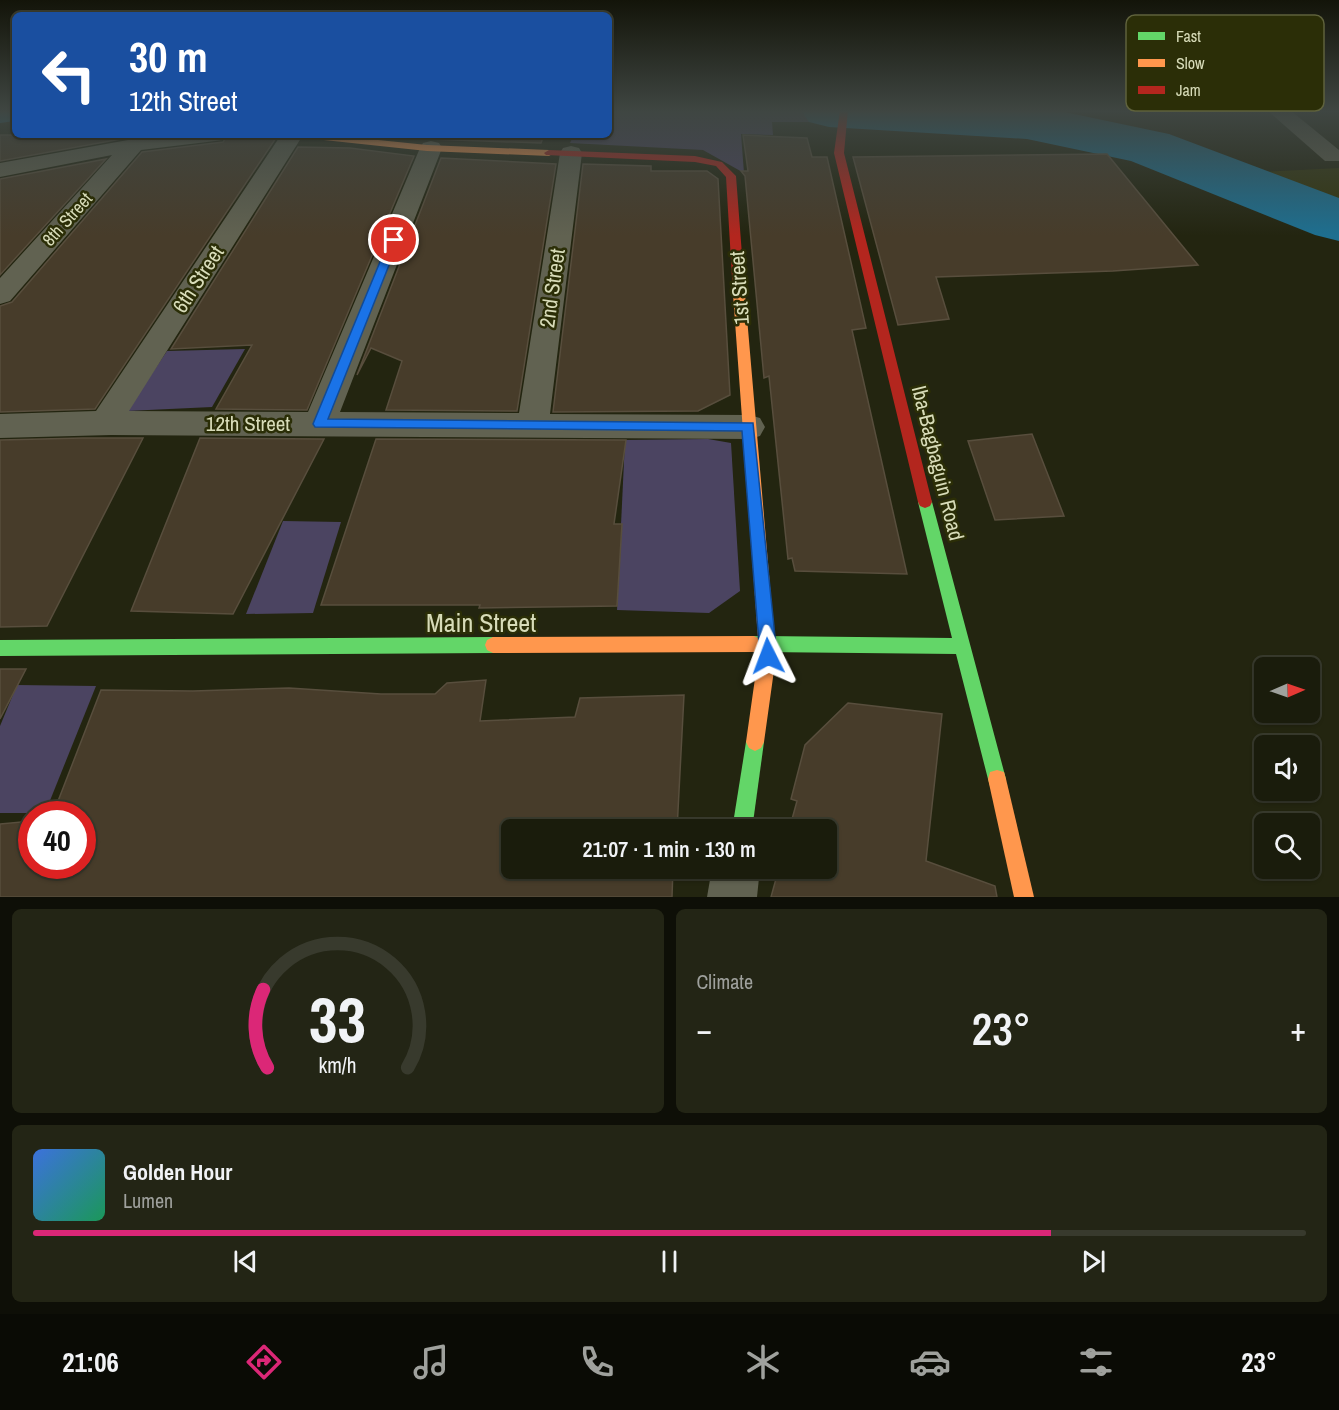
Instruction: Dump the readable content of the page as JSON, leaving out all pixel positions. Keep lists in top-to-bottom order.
{
  "streets": {
    "street": [
      "8th Street",
      "6th Street",
      "2nd Street",
      "1st Street",
      "12th Street",
      "Iba-Bagbaguin Road",
      "Main Street"
    ]
  },
  "crossings": [
    ["6th Street", "12th Street"],
    ["2nd Street", "1st Street"],
    ["2nd Street", "12th Street"],
    ["1st Street", "12th Street"],
    ["1st Street", "Main Street"],
    ["Iba-Bagbaguin Road", "Main Street"]
  ],
  "legend": ["Fast", "Slow", "Jam"],
  "north": "right",
  "page": {
    "turn": ["30 m", "12th Street"],
    "limit": "40",
    "trip": "21:07 · 1 min · 130 m",
    "tile": "Climate",
    "heat": ["−", "23°", "+"],
    "song": ["Golden Hour", "Lumen"],
    "tabs": ["21:06", "23°"],
    "gauge": ["33", "km/h"]
  }
}
